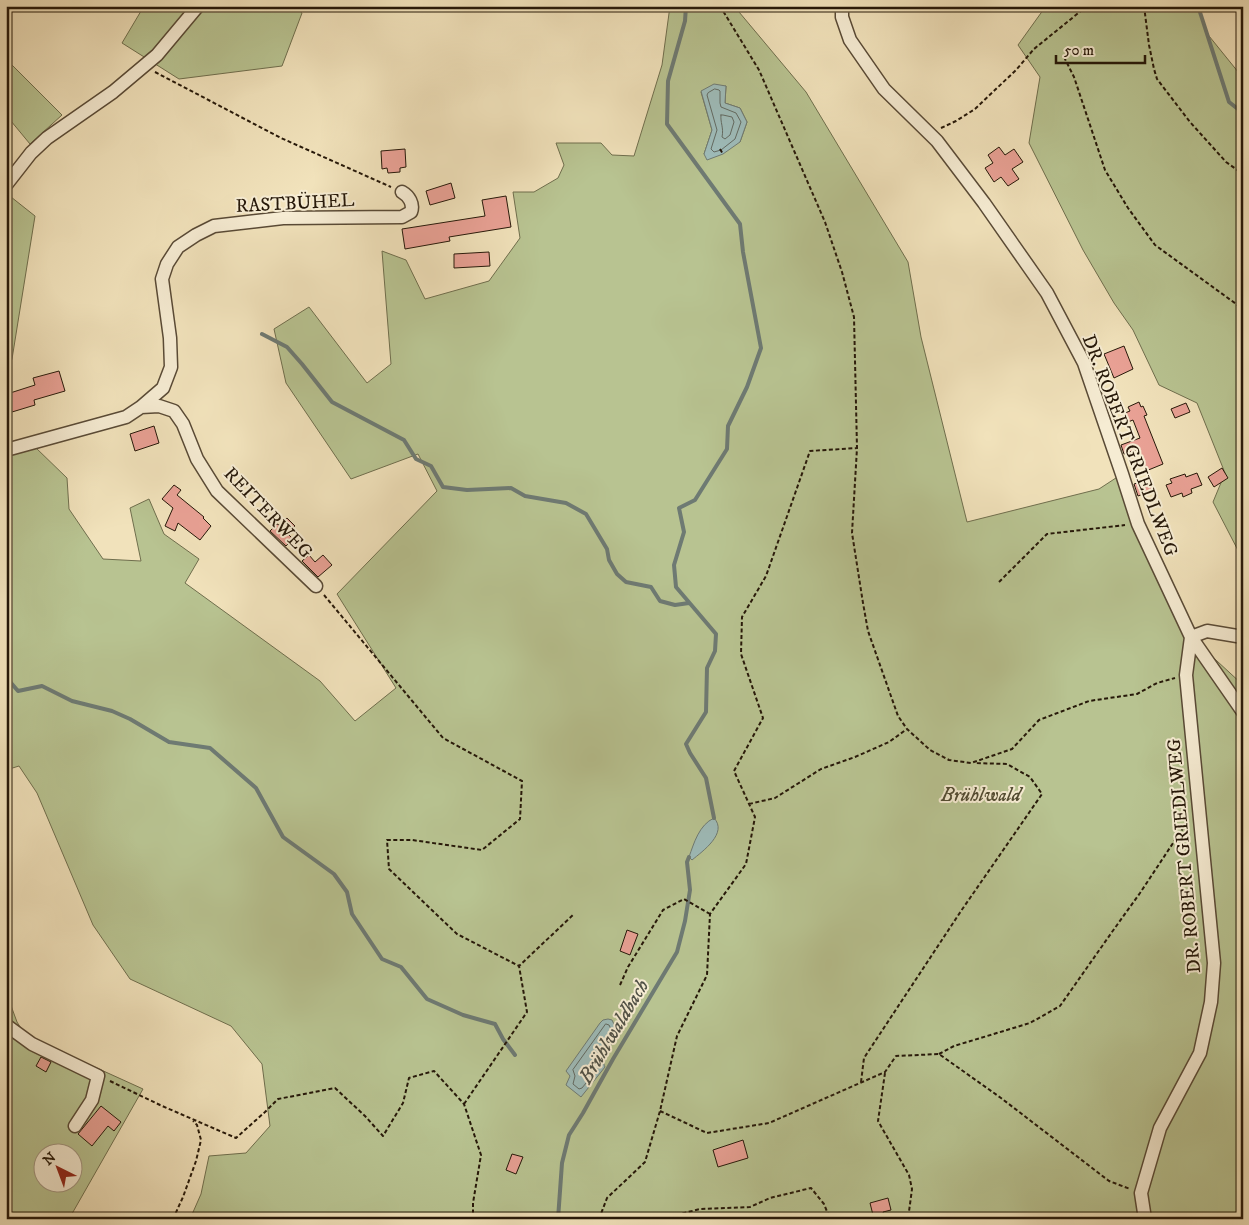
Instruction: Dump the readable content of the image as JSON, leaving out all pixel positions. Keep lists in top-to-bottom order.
{
  "streets": {
    "street": ["RASTBÜHEL", "DR. ROBERT GRIEDLWEG", "REITERWEG"]
  },
  "crossings": [
    ["RASTBÜHEL", "REITERWEG"]
  ],
  "water": ["Brühlwaldbach"],
  "parks": ["Brühlwald"],
  "scale_bar": "50 m",
  "north": "top left"
}
